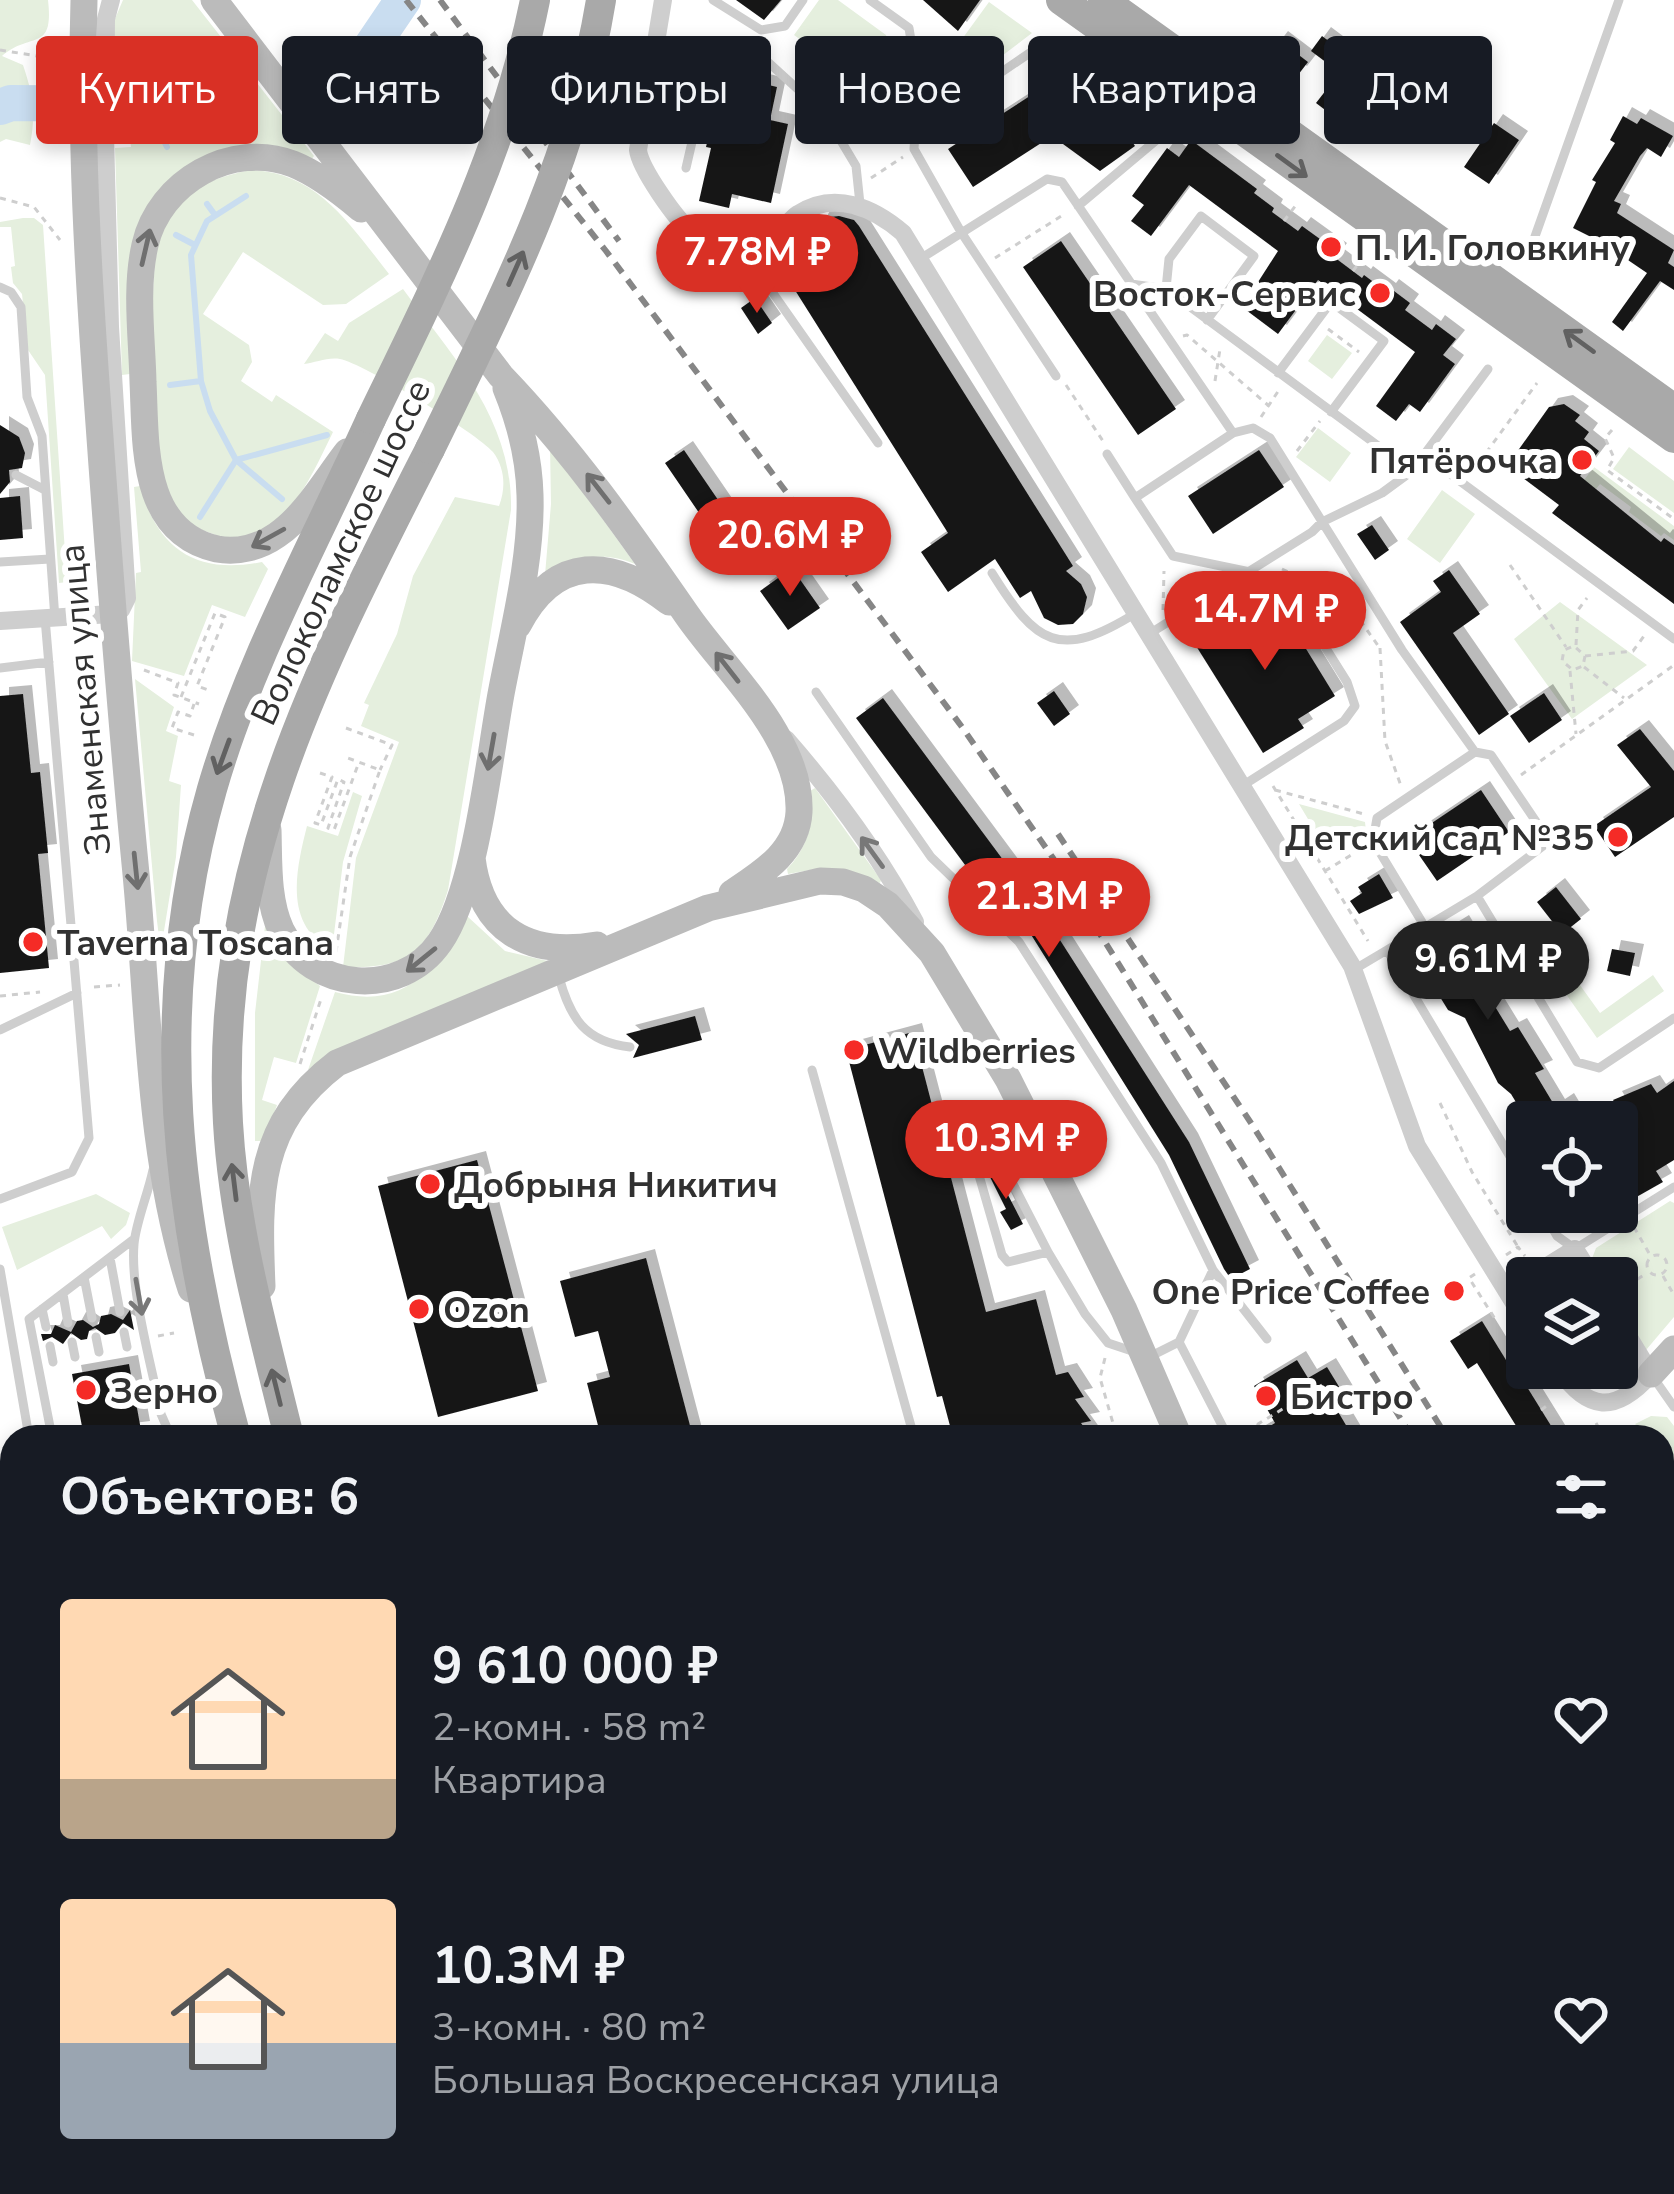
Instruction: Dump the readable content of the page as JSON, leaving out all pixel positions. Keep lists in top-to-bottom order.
{
  "streets": {
    "main road": ["Волоколамское шоссе", "Знаменская улица"]
  },
  "crossings": [
    ["Волоколамское шоссе", "Знаменская улица"]
  ],
  "one_way": ["Знаменская улица"],
  "places": [
    "П. И. Головкину",
    "Восток-Сервис",
    "Пятёрочка",
    "Детский сад №35",
    "Taverna Toscana",
    "Wildberries",
    "Добрыня Никитич",
    "One Price Coffee",
    "Ozon",
    "Зерно",
    "Бистро"
  ],
  "page": {
    "chip": [
      "Купить",
      "Снять",
      "Фильтры",
      "Новое",
      "Квартира",
      "Дом"
    ],
    "price": [
      "7.78M ₽",
      "20.6M ₽",
      "14.7M ₽",
      "21.3M ₽",
      "9.61M ₽",
      "10.3M ₽"
    ],
    "heading": "Объектов: 6",
    "list": [
      {
        "name": "9 610 000 ₽",
        "note": "2-комн. · 58 m² · Квартира"
      },
      {
        "name": "10.3M ₽",
        "note": "3-комн. · 80 m² · Большая Воскресенская улица"
      }
    ]
  }
}
